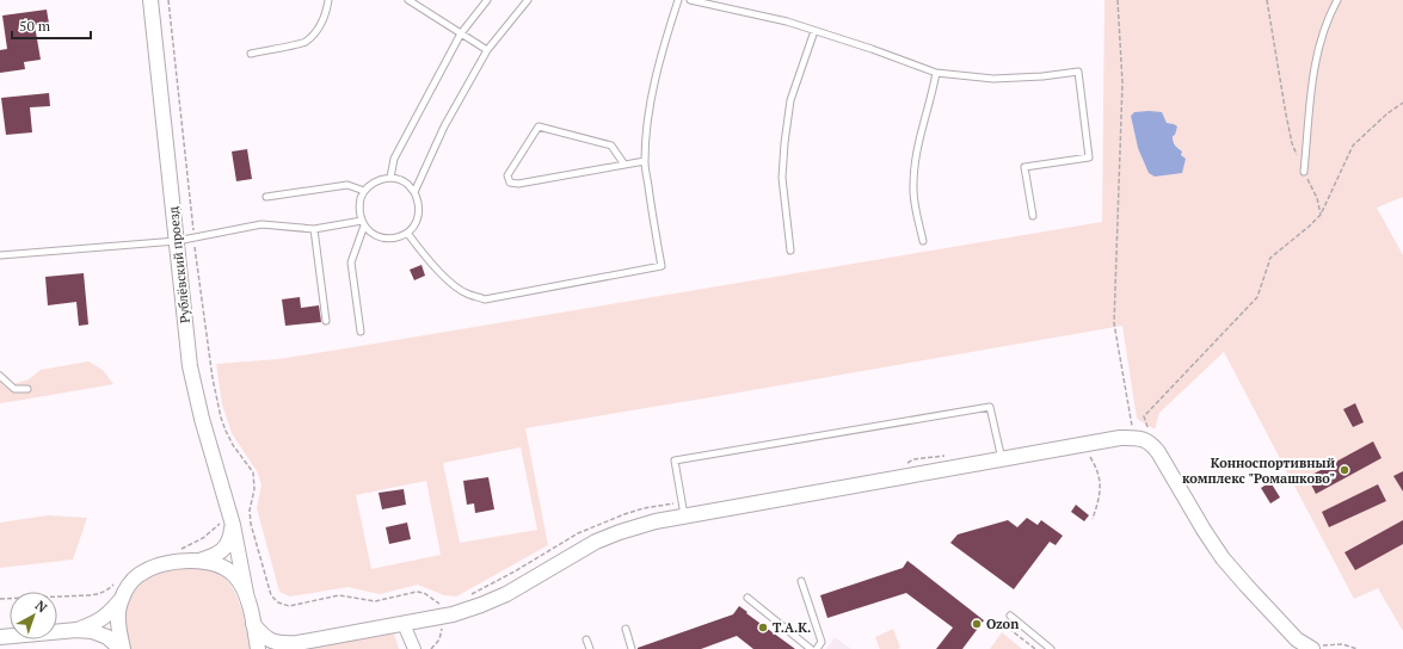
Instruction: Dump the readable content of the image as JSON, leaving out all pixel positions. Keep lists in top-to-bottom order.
{
  "streets": {
    "street": ["Рублёвский проезд"]
  },
  "places": ["Конноспортивный комплекс \"Ромашково\"", "Ozon", "Т.А.К."],
  "scale_bar": "50 m",
  "north": "top right"
}
